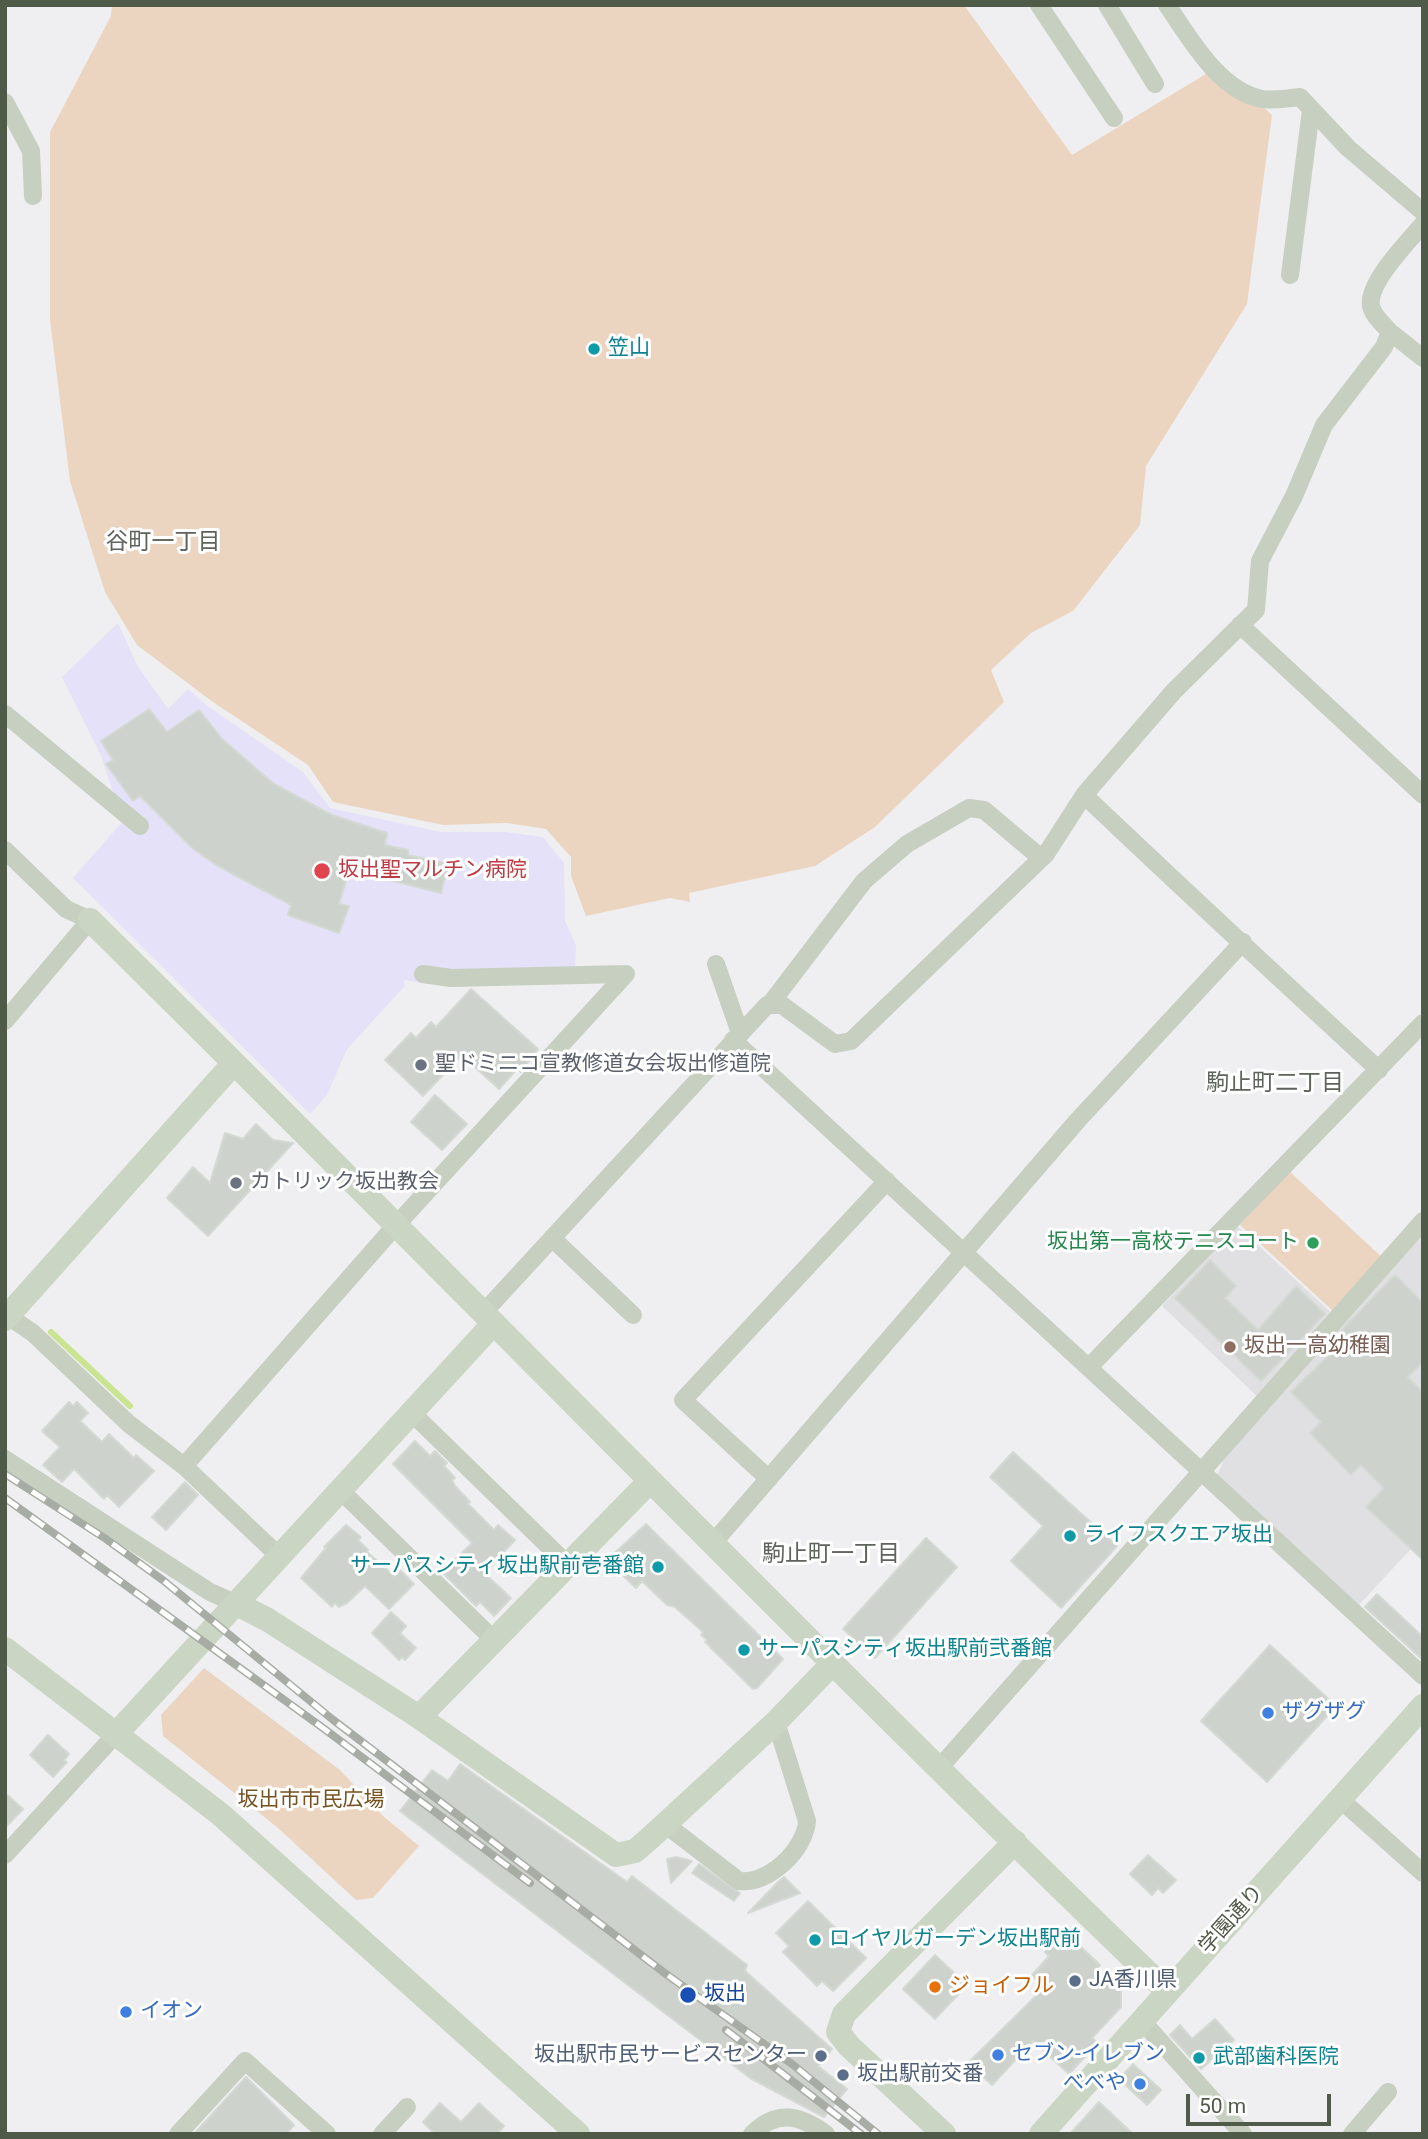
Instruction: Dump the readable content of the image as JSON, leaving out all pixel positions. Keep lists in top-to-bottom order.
{
  "streets": {
    "street": ["学園通り"]
  },
  "districts": ["谷町一丁目", "駒止町二丁目", "駒止町一丁目"],
  "parks": ["坂出市市民広場"],
  "places": [
    "笠山",
    "坂出聖マルチン病院",
    "聖ドミニコ宣教修道女会坂出修道院",
    "カトリック坂出教会",
    "坂出第一高校テニスコート",
    "坂出一高幼稚園",
    "ライフスクエア坂出",
    "サーパスシティ坂出駅前壱番館",
    "サーパスシティ坂出駅前弐番館",
    "ザグザグ",
    "ロイヤルガーデン坂出駅前",
    "JA香川県",
    "ジョイフル",
    "坂出",
    "イオン",
    "セブン-イレブン",
    "坂出駅市民サービスセンター",
    "武部歯科医院",
    "坂出駅前交番",
    "べべや"
  ],
  "scale_bar": "50 m"
}
